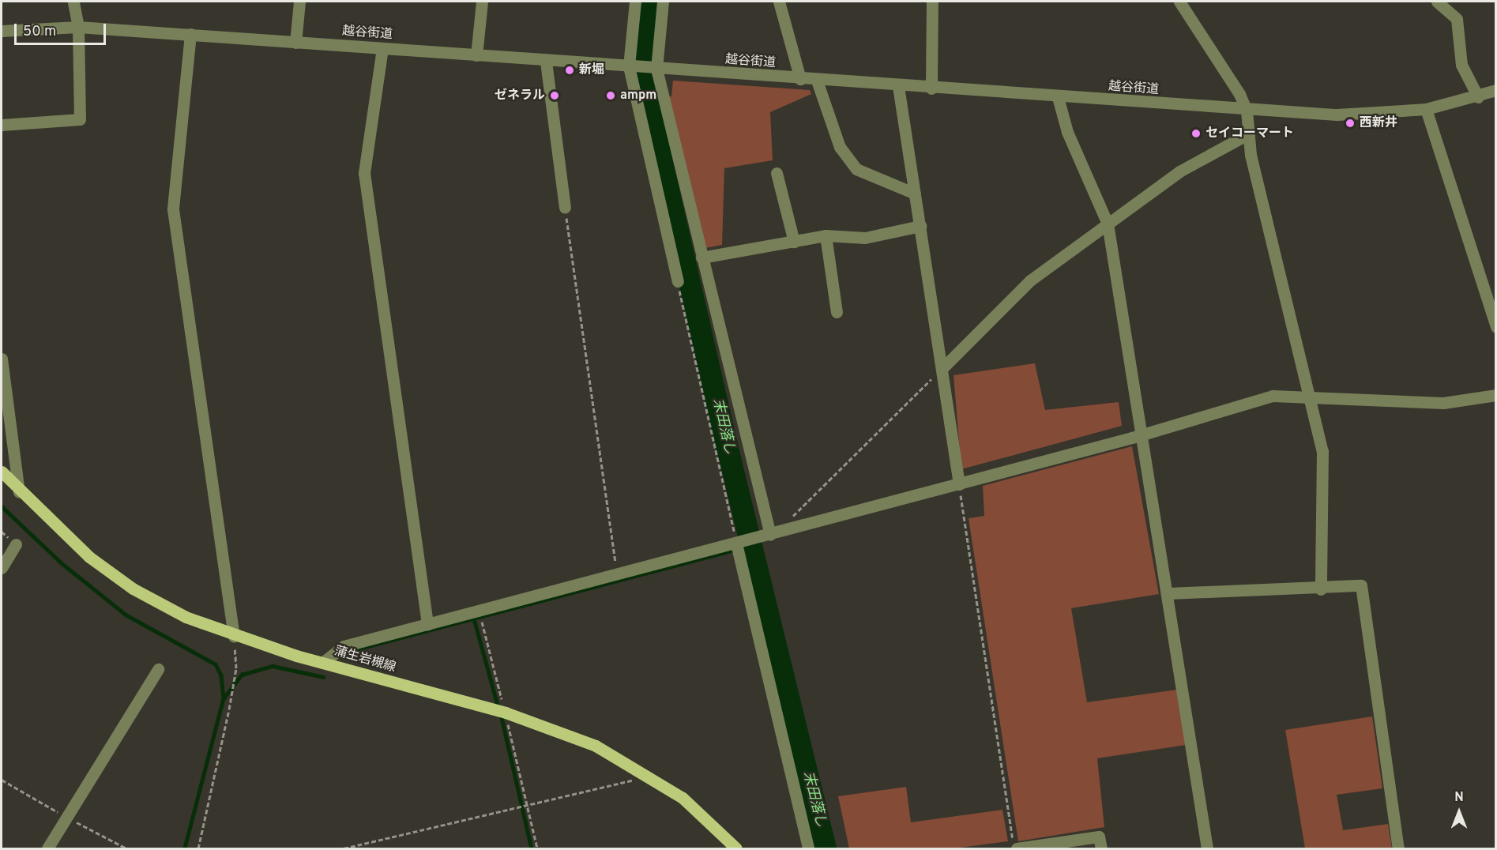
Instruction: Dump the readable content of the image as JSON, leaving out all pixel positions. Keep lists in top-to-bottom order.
{
  "streets": {
    "main road": ["蒲生岩槻線"],
    "street": ["越谷街道"]
  },
  "water": ["末田落し"],
  "places": [
    "新堀",
    "ゼネラル",
    "ampm",
    "西新井",
    "セイコーマート"
  ],
  "scale_bar": "50 m",
  "north": "top"
}
